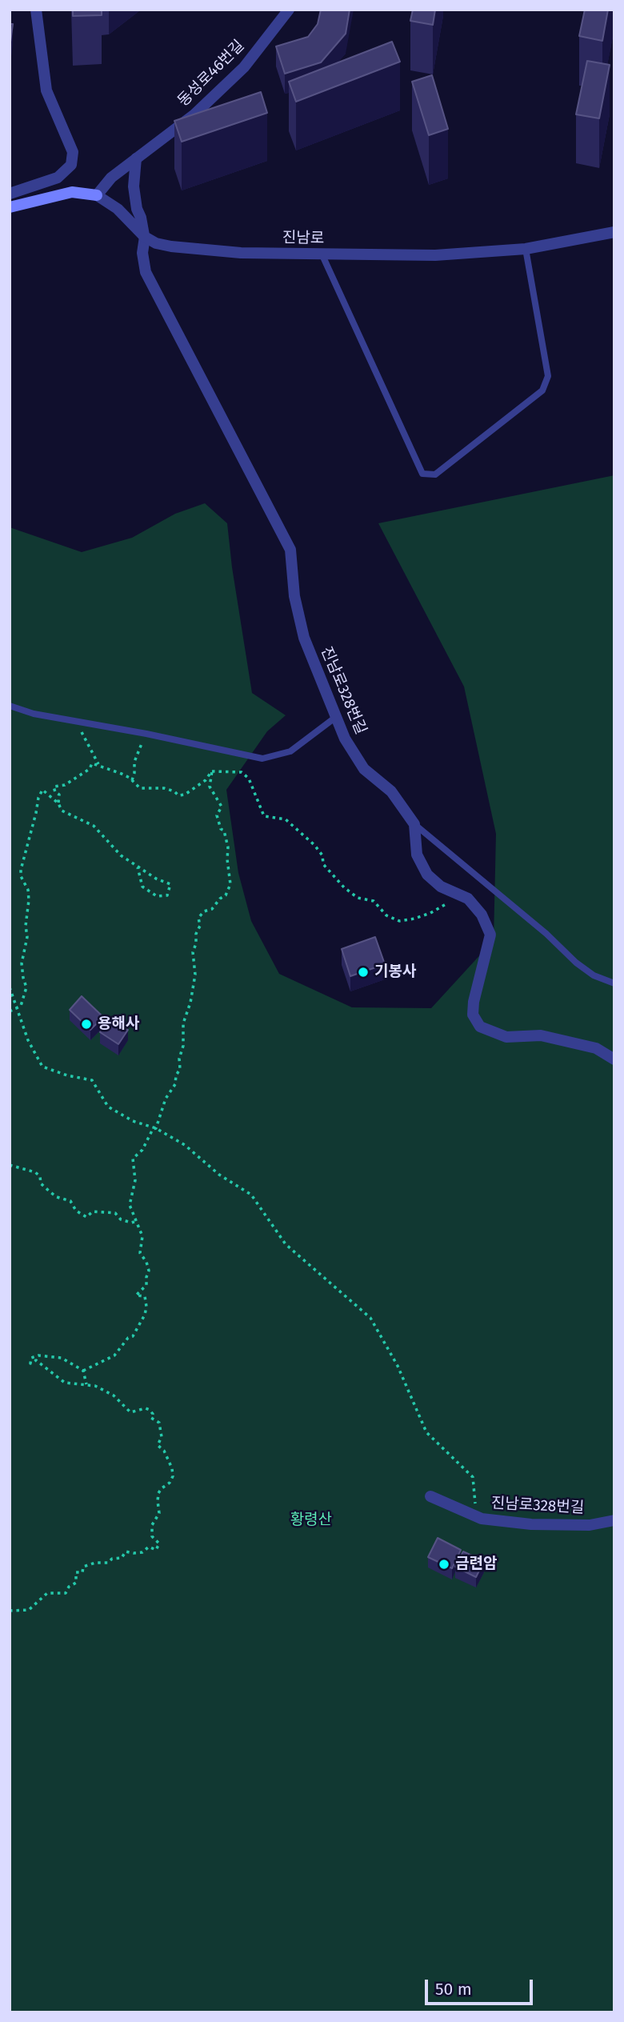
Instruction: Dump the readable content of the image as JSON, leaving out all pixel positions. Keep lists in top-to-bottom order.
{
  "streets": {
    "main road": ["진남로"],
    "street": ["동성로46번길", "진남로328번길"]
  },
  "crossings": [
    ["동성로46번길", "진남로"],
    ["동성로46번길", "진남로328번길"],
    ["진남로", "진남로328번길"]
  ],
  "parks": ["황령산"],
  "places": ["기봉사", "용해사", "금련암"],
  "scale_bar": "50 m"
}
